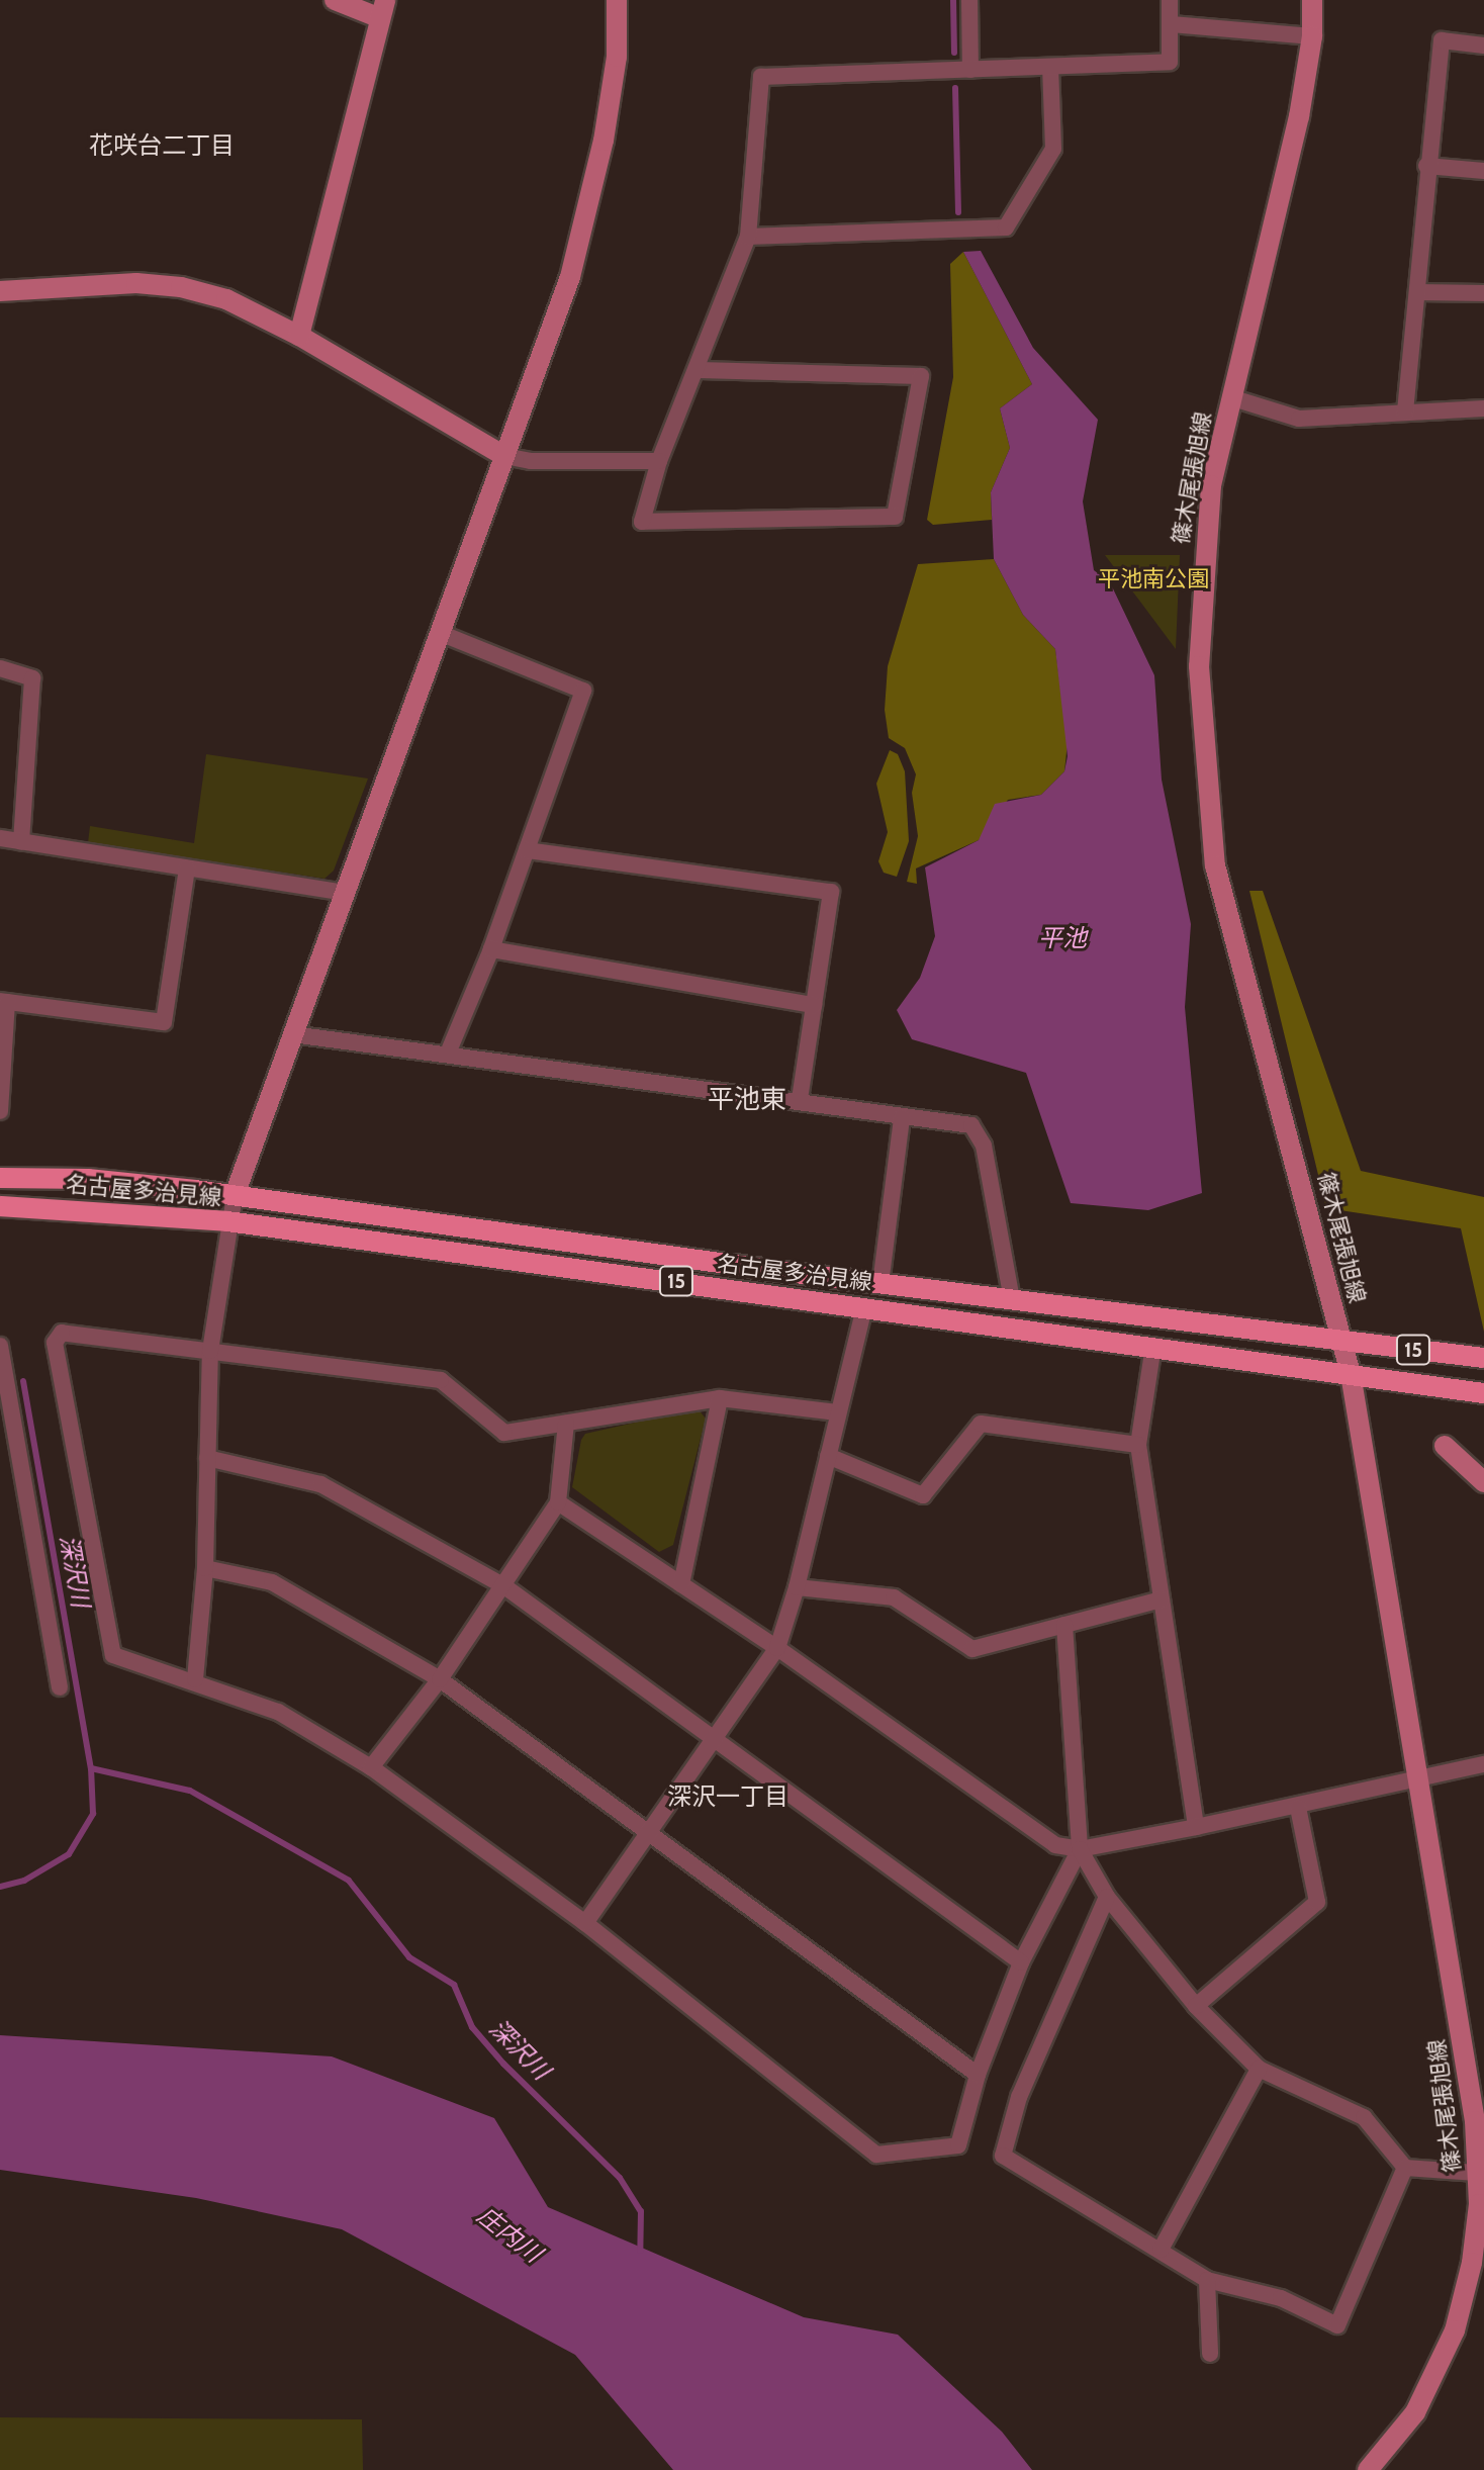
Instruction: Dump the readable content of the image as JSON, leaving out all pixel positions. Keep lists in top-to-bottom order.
{
  "streets": {
    "main road": ["篠木尾張旭線", "名古屋多治見線", "15"]
  },
  "crossings": [
    ["篠木尾張旭線", "名古屋多治見線"]
  ],
  "districts": ["花咲台二丁目", "平池東", "深沢一丁目"],
  "water": ["平池", "深沢川", "庄内川"],
  "parks": ["平池南公園"]
}
